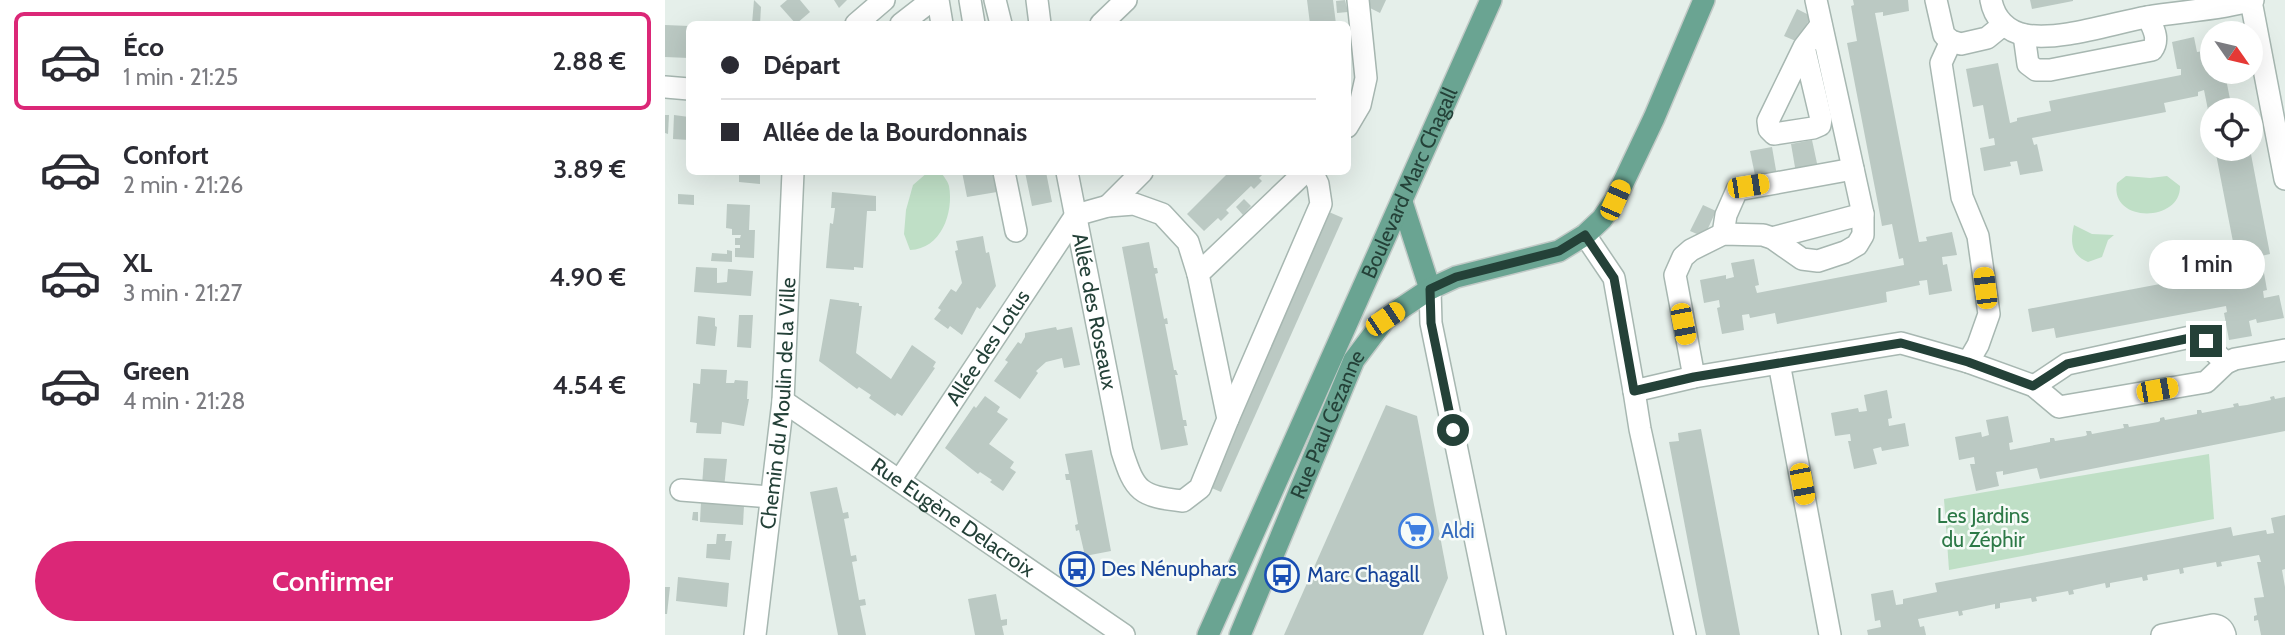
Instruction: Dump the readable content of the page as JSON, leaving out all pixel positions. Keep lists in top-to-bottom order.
{
  "streets": {
    "main road": ["Boulevard Marc Chagall", "Rue Paul Cézanne"],
    "street": [
      "Allée des Roseaux",
      "Allée des Lotus",
      "Chemin du Moulin de la Ville",
      "Rue Eugène Delacroix"
    ]
  },
  "crossings": [
    ["Allée des Roseaux", "Allée des Lotus"],
    ["Allée des Lotus", "Rue Eugène Delacroix"],
    ["Chemin du Moulin de la Ville", "Rue Eugène Delacroix"]
  ],
  "parks": ["Les Jardins du Zéphir"],
  "places": {
    "supermarket": ["Aldi"],
    "bus stop": ["Des Nénuphars", "Marc Chagall"]
  },
  "north": "bottom right",
  "page": {
    "list": [
      {
        "name": "Éco",
        "note": "1 min · 21:25",
        "value": "2.88 €"
      },
      {
        "name": "Confort",
        "note": "2 min · 21:26",
        "value": "3.89 €"
      },
      {
        "name": "XL",
        "note": "3 min · 21:27",
        "value": "4.90 €"
      },
      {
        "name": "Green",
        "note": "4 min · 21:28",
        "value": "4.54 €"
      }
    ],
    "banner": ["Départ", "Allée de la Bourdonnais"],
    "bubble": "1 min",
    "buttons": "Confirmer"
  }
}
